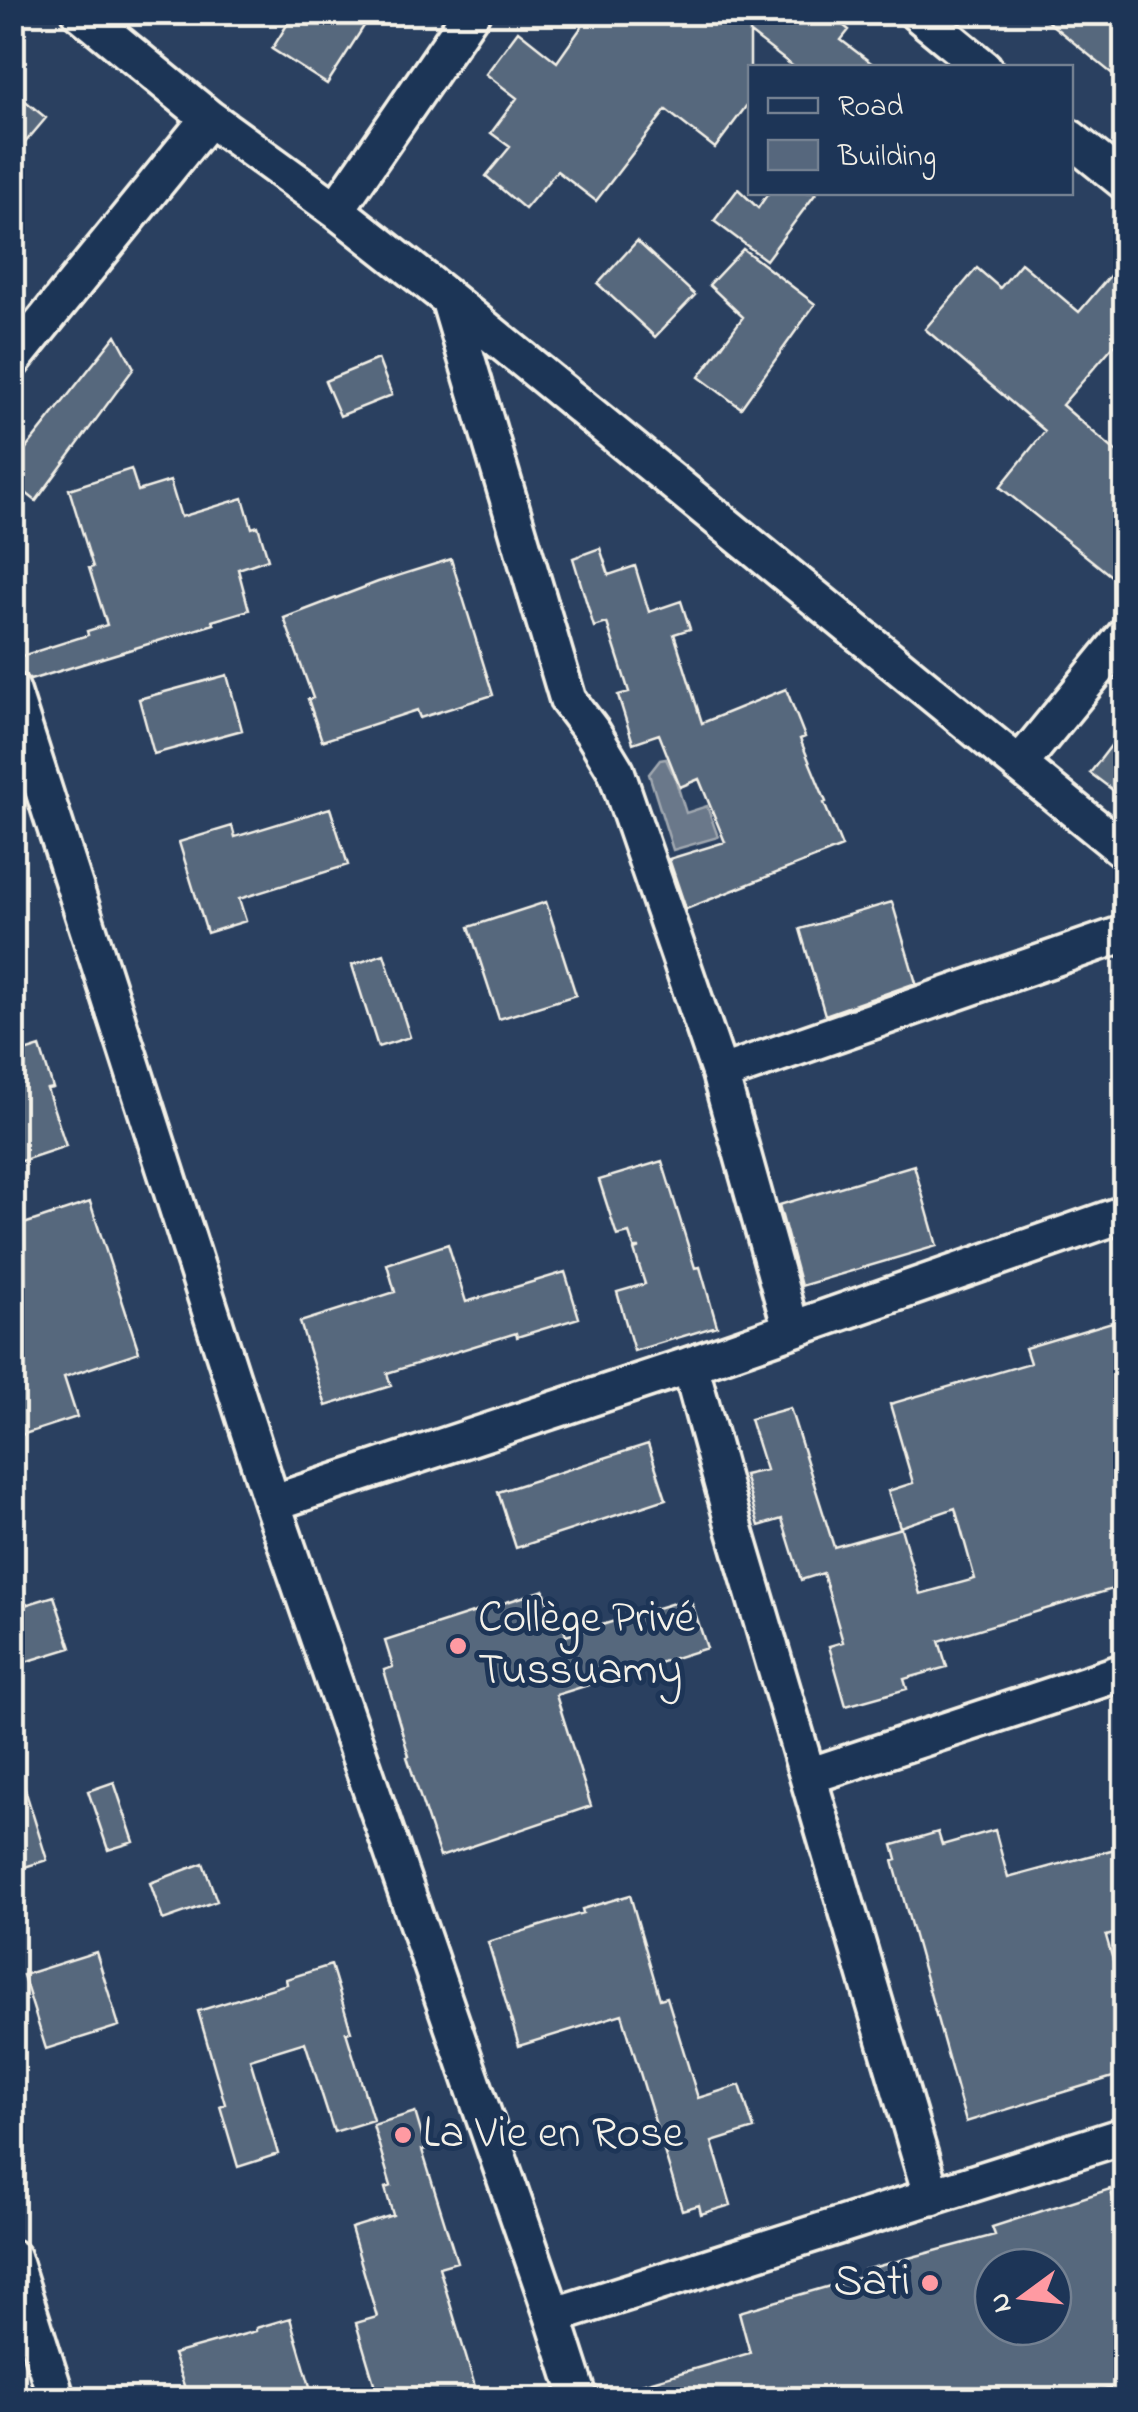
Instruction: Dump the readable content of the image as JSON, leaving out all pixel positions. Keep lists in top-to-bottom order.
{
  "places": ["Collège Privé Tussuamy", "La Vie en Rose", "Sati"],
  "legend": ["Road", "Building"],
  "north": "left"
}
